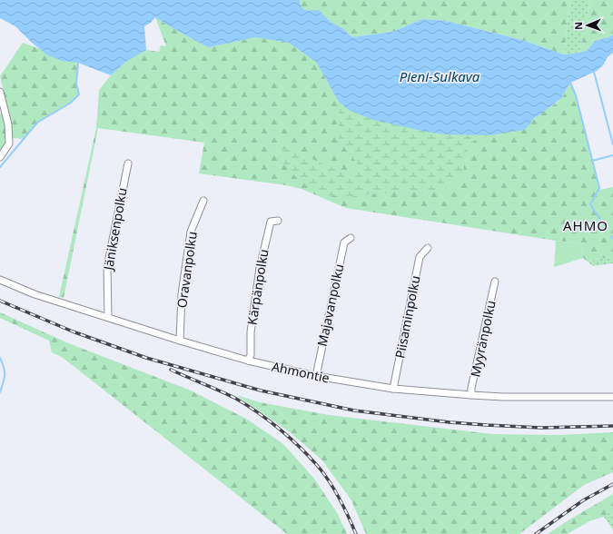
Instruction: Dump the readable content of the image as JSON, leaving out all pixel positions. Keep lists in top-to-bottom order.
{
  "streets": {
    "street": [
      "Jäniksenpolku",
      "Oravanpolku",
      "Kärpänpolku",
      "Majavanpolku",
      "Piisaminpolku",
      "Myyränpolku",
      "Ahmontie"
    ]
  },
  "crossings": [
    ["Jäniksenpolku", "Ahmontie"],
    ["Oravanpolku", "Ahmontie"],
    ["Kärpänpolku", "Ahmontie"],
    ["Majavanpolku", "Ahmontie"],
    ["Piisaminpolku", "Ahmontie"],
    ["Myyränpolku", "Ahmontie"]
  ],
  "districts": ["AHMO"],
  "water": ["Pieni-Sulkava"],
  "north": "left"
}
